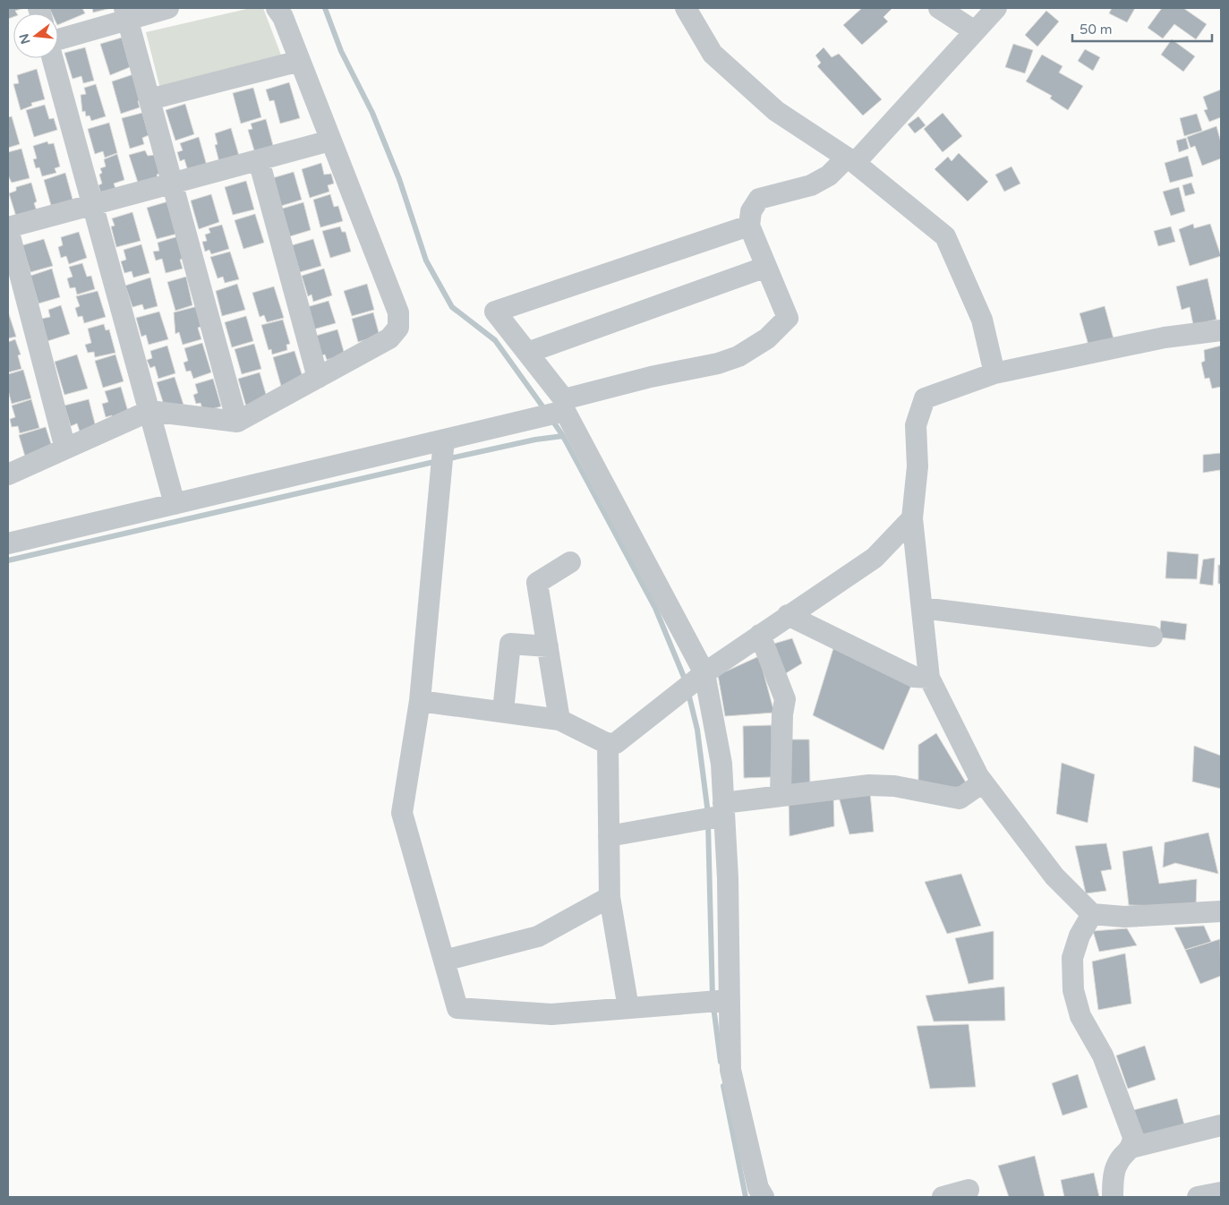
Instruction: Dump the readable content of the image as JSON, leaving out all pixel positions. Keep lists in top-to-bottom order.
{
  "scale_bar": "50 m",
  "north": "left"
}
